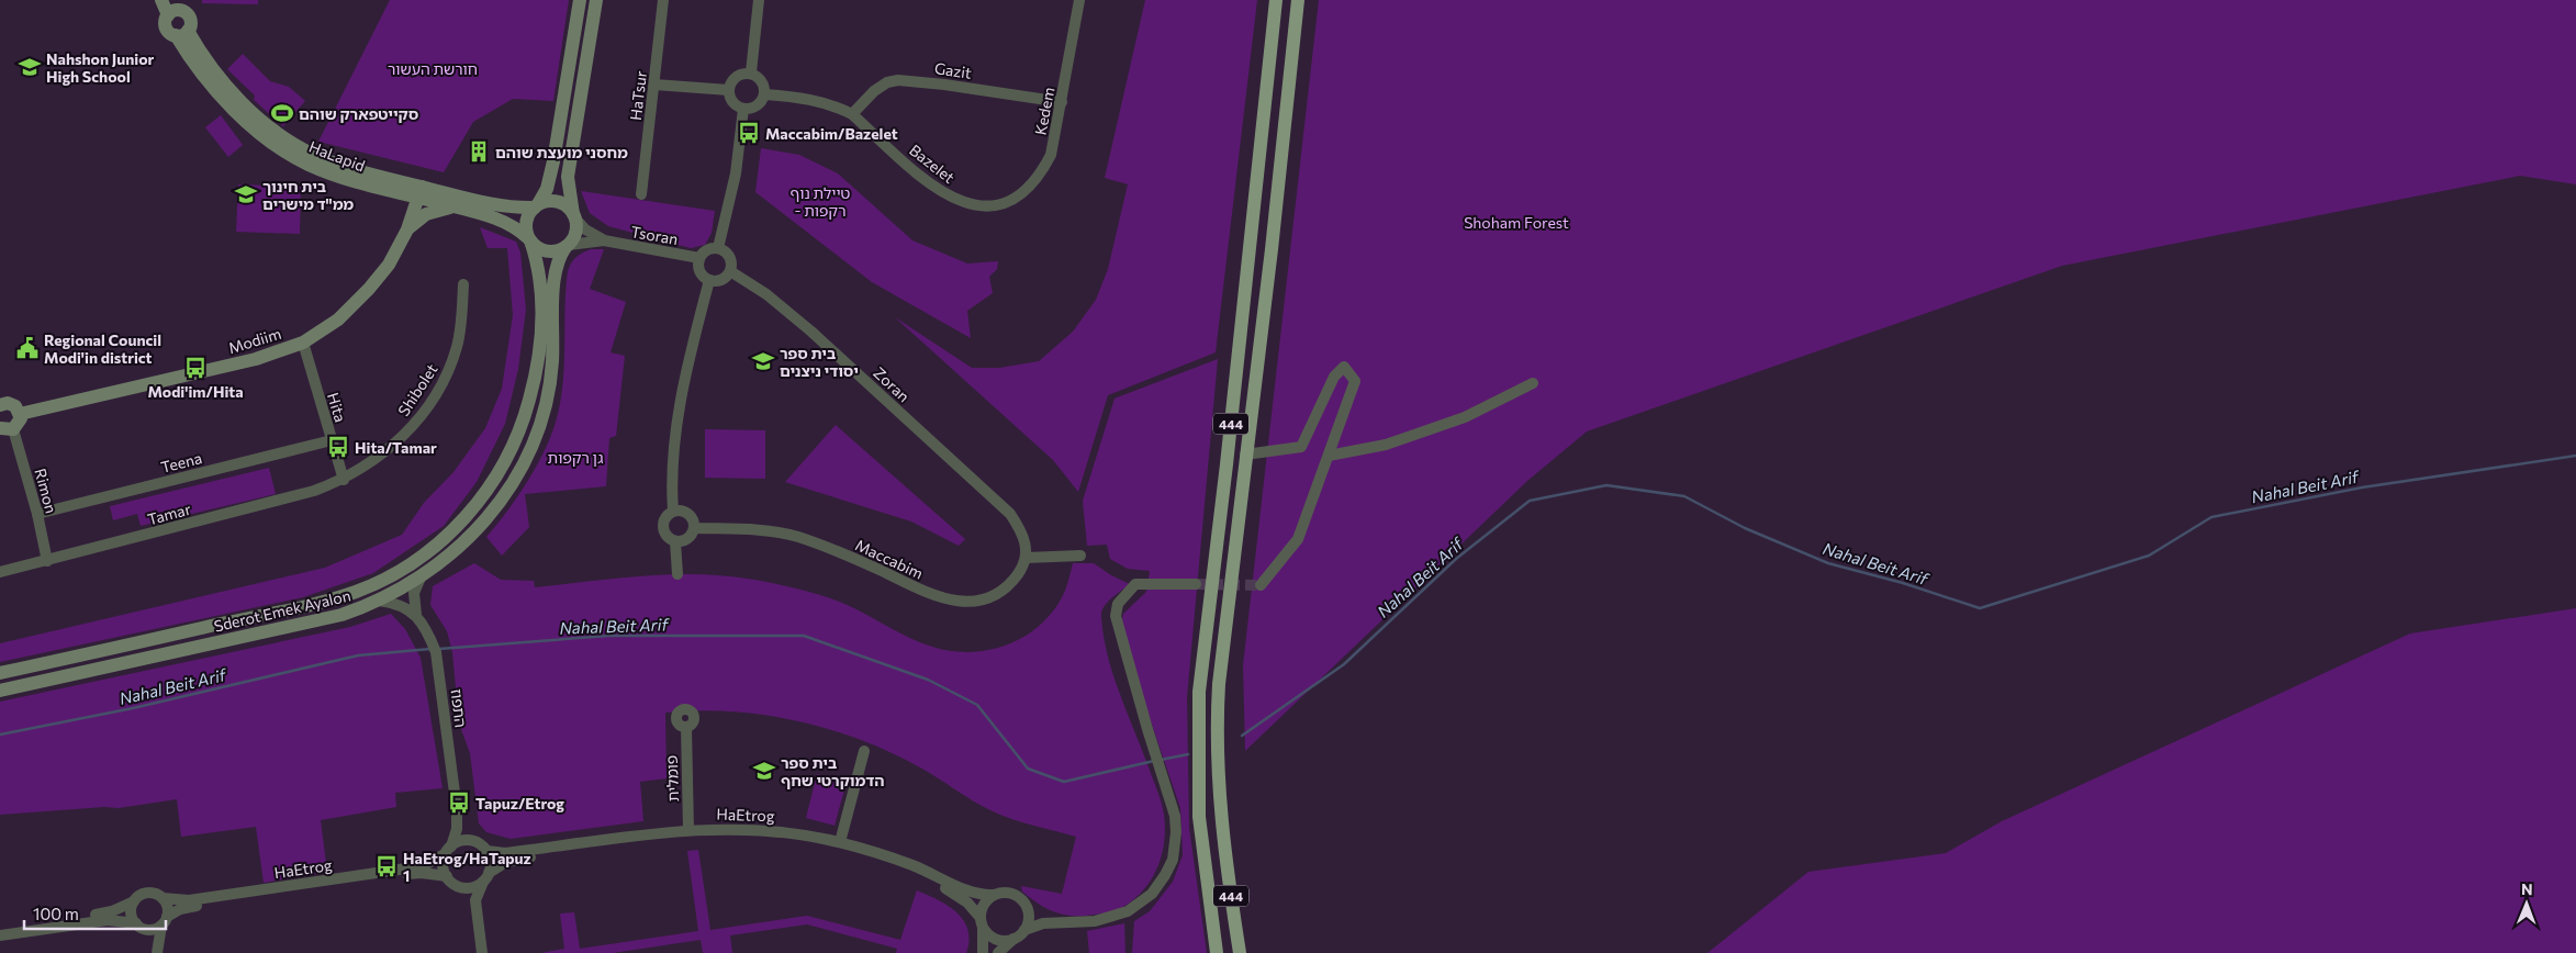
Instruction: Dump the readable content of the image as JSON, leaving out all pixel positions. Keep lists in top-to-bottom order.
{
  "streets": {
    "main road": [
      "HaLapid",
      "Modiim",
      "444",
      "Sderot Emek Ayalon"
    ],
    "street": [
      "Gazit",
      "HaTsur",
      "Kedem",
      "Bazelet",
      "Tsoran",
      "Zoran",
      "Shibolet",
      "Hita",
      "Teena",
      "Rimon",
      "Tamar",
      "Maccabim",
      "התפוז",
      "פומלית",
      "HaEtrog"
    ]
  },
  "crossings": [
    ["Gazit", "Kedem"],
    ["Gazit", "Bazelet"],
    ["Kedem", "Bazelet"],
    ["HaLapid", "Tsoran"],
    ["HaLapid", "Modiim"],
    ["HaLapid", "Sderot Emek Ayalon"],
    ["Tsoran", "Zoran"],
    ["Tsoran", "Sderot Emek Ayalon"],
    ["Modiim", "Hita"],
    ["Zoran", "Maccabim"],
    ["Shibolet", "Hita"],
    ["Shibolet", "Tamar"],
    ["Hita", "Teena"],
    ["Hita", "Tamar"],
    ["Teena", "Rimon"],
    ["Rimon", "Tamar"],
    ["Sderot Emek Ayalon", "התפוז"],
    ["התפוז", "HaEtrog"],
    ["פומלית", "HaEtrog"]
  ],
  "water": ["Nahal Beit Arif"],
  "parks": [
    "חורשת העשור",
    "טיילת נוף - רקפות",
    "Shoham Forest",
    "גן רקפות"
  ],
  "places": {
    "school or university": [
      "Nahshon Junior High School",
      "בית חינוך ממ\"ד מישרים",
      "בית ספר יסודי ניצנים",
      "בית ספר הדמוקרטי שחף"
    ],
    "sports": ["סקייטפארק שוהם"],
    "bus stop": [
      "Maccabim/Bazelet",
      "Modi'im/Hita",
      "Hita/Tamar",
      "Tapuz/Etrog",
      "HaEtrog/HaTapuz 1"
    ],
    "building": ["מחסני מועצת שוהם"],
    "public building": ["Regional Council Modi'in district"]
  },
  "scale_bar": "100 m",
  "north": "top"
}
